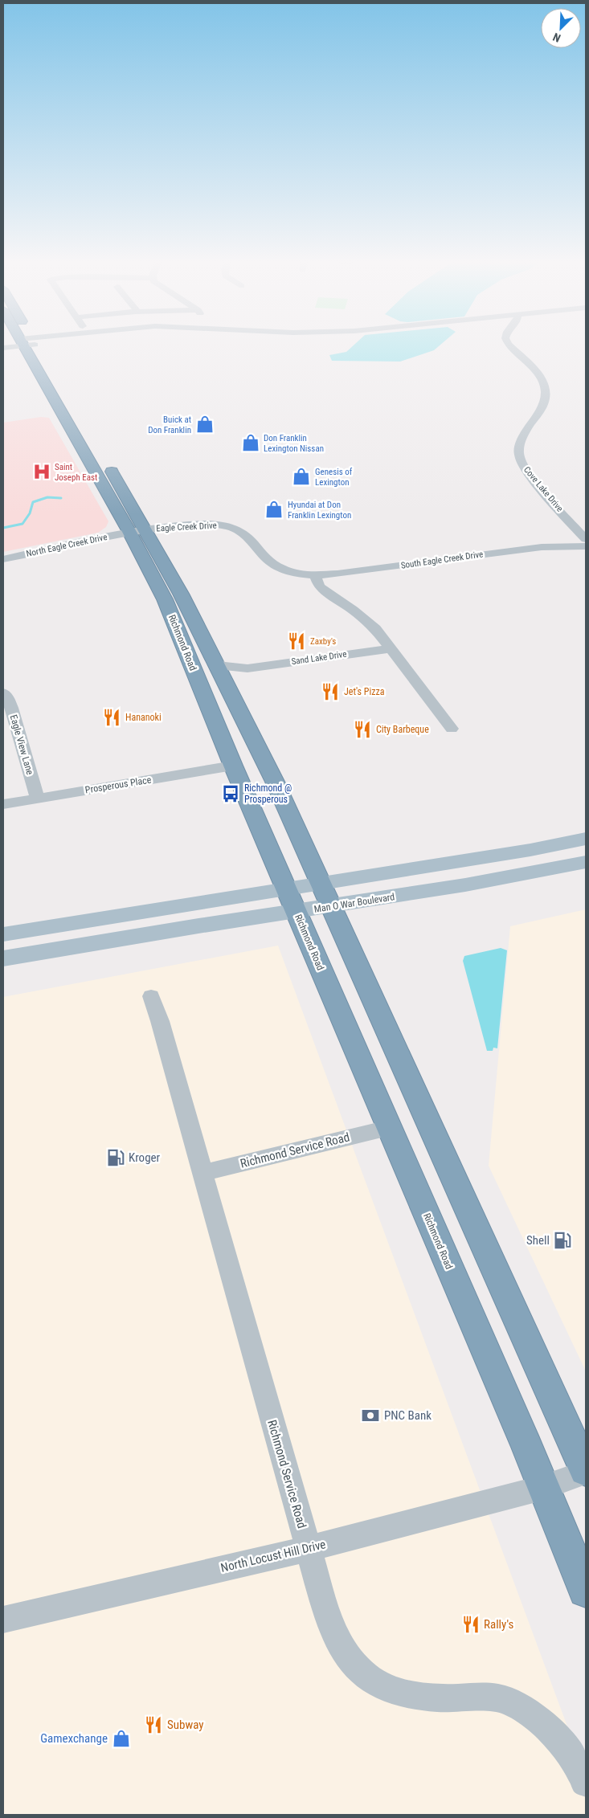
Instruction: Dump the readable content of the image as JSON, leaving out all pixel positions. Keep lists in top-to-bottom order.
{
  "streets": {
    "highway": ["Richmond Road"],
    "main road": ["Man O War Boulevard"],
    "street": [
      "Cove Lake Drive",
      "Eagle Creek Drive",
      "North Eagle Creek Drive",
      "South Eagle Creek Drive",
      "Sand Lake Drive",
      "Eagle View Lane",
      "Prosperous Place",
      "Richmond Service Road",
      "North Locust Hill Drive"
    ]
  },
  "crossings": [
    ["Eagle Creek Drive", "North Eagle Creek Drive"],
    ["Eagle Creek Drive", "South Eagle Creek Drive"],
    ["Eagle Creek Drive", "Richmond Road"],
    ["North Eagle Creek Drive", "Richmond Road"],
    ["Richmond Road", "Sand Lake Drive"],
    ["Richmond Road", "Prosperous Place"],
    ["Richmond Road", "Man O War Boulevard"],
    ["Richmond Road", "Richmond Service Road"],
    ["Richmond Road", "North Locust Hill Drive"],
    ["Eagle View Lane", "Prosperous Place"],
    ["Richmond Service Road", "North Locust Hill Drive"]
  ],
  "places": {
    "shop": [
      "Buick at Don Franklin",
      "Don Franklin Lexington Nissan",
      "Genesis of Lexington",
      "Hyundai at Don Franklin Lexington",
      "Gamexchange"
    ],
    "hospital": ["Saint Joseph East"],
    "restaurant": [
      "Zaxby's",
      "Jet's Pizza",
      "Hananoki",
      "City Barbeque",
      "Rally's",
      "Subway"
    ],
    "bus stop": ["Richmond @ Prosperous"],
    "fuel station": ["Kroger", "Shell"],
    "bank": ["PNC Bank"]
  },
  "north": "bottom left"
}
